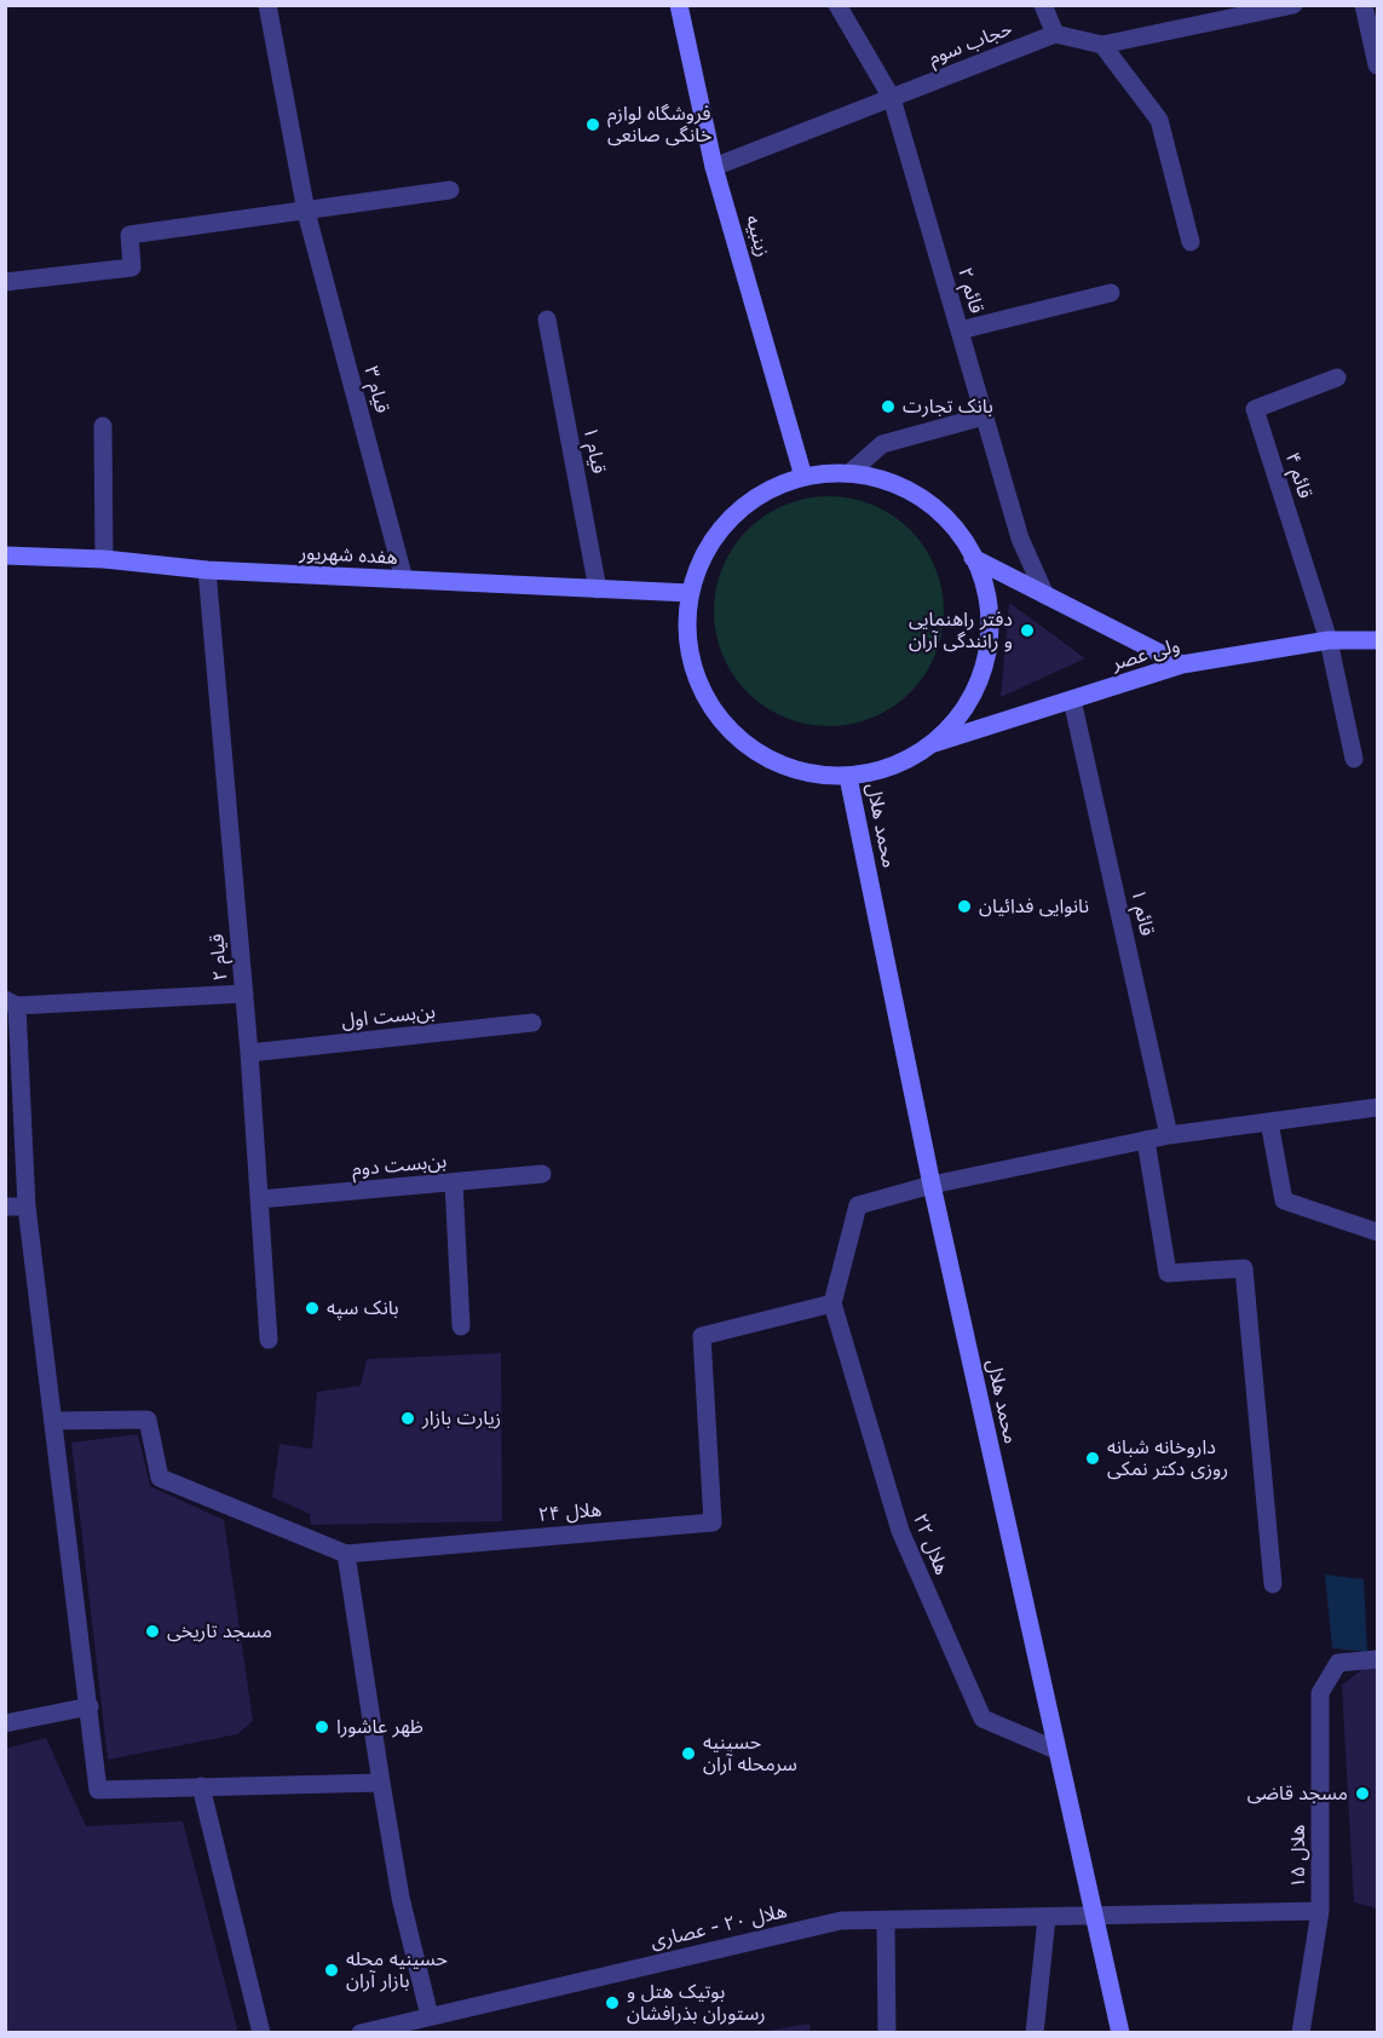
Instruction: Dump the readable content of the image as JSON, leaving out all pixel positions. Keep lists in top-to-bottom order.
{
  "streets": {
    "main road": [
      "زینبیه",
      "هفده شهریور",
      "ولی عصر",
      "محمد هلال"
    ],
    "street": [
      "حجاب سوم",
      "قائم ۲",
      "قیام ۳",
      "قیام ۱",
      "قائم ۴",
      "قائم ۱",
      "قیام ۲",
      "بن‌بست اول",
      "بن‌بست دوم",
      "هلال ۲۴",
      "هلال ۲۲",
      "هلال ۱۵",
      "هلال ۲۰ - عصاری"
    ]
  },
  "crossings": [
    ["حجاب سوم", "زینبیه"],
    ["حجاب سوم", "قائم ۲"],
    ["قیام ۳", "هفده شهریور"],
    ["قیام ۱", "هفده شهریور"],
    ["قائم ۴", "ولی عصر"],
    ["هفده شهریور", "قیام ۲"],
    ["ولی عصر", "قائم ۱"],
    ["محمد هلال", "هلال ۲۲"],
    ["محمد هلال", "هلال ۱۵"],
    ["محمد هلال", "هلال ۲۰ - عصاری"],
    ["قیام ۲", "بن‌بست اول"],
    ["قیام ۲", "بن‌بست دوم"],
    ["هلال ۲۴", "هلال ۲۲"],
    ["هلال ۱۵", "هلال ۲۰ - عصاری"]
  ],
  "places": [
    "فروشگاه لوازم خانگی صانعی",
    "بانک تجارت",
    "دفتر راهنمایی و رانندگی آران",
    "نانوایی فدائیان",
    "بانک سپه",
    "زیارت بازار",
    "داروخانه شبانه روزی دکتر نمکی",
    "مسجد تاریخی",
    "ظهر عاشورا",
    "حسینیه سرمحله آران",
    "مسجد قاضی",
    "حسینیه محله بازار آران",
    "بوتیک هتل و رستوران بذرافشان"
  ]
}
